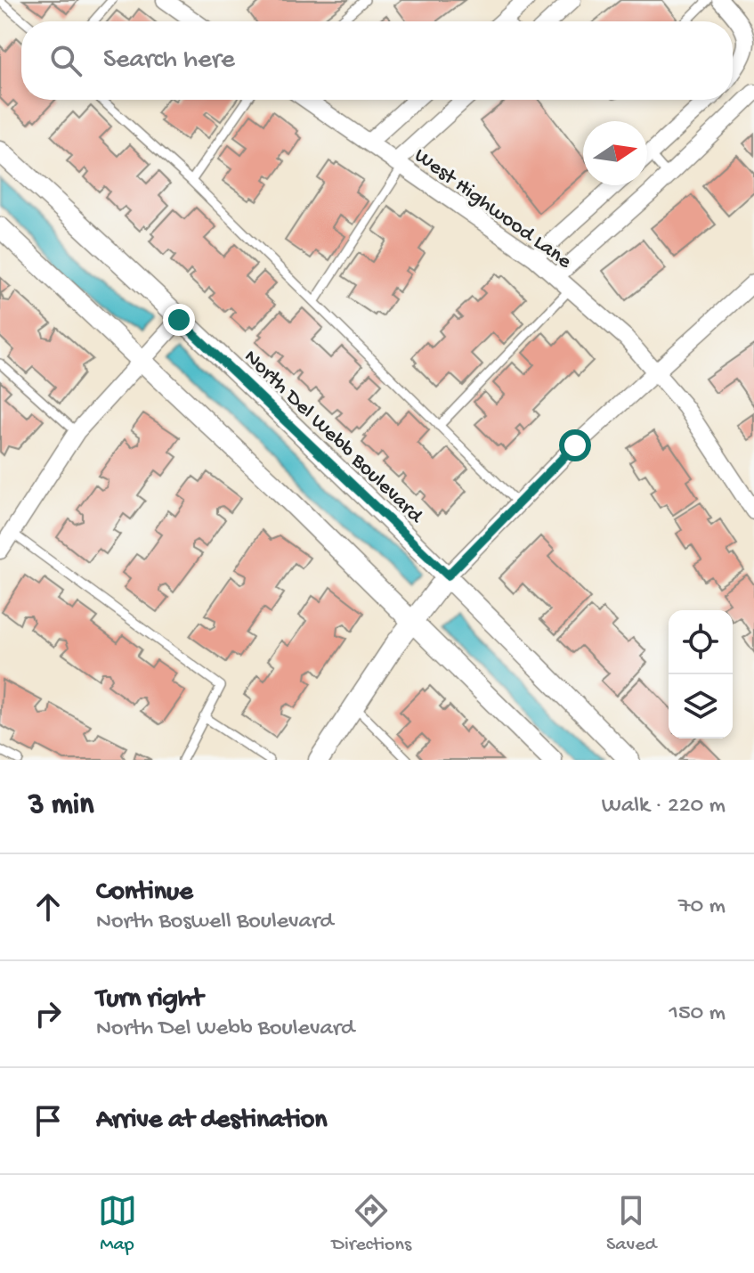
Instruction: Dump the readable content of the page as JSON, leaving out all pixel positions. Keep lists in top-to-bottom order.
{
  "streets": {
    "street": ["West Highwood Lane", "North Del Webb Boulevard"]
  },
  "north": "right",
  "page": {
    "search": "Search here",
    "heading": ["3 min", "Walk · 220 m"],
    "list": [
      ["Continue", "North Boswell Boulevard", "70 m"],
      ["Turn right", "North Del Webb Boulevard", "150 m"],
      "Arrive at destination"
    ],
    "nav": ["Map", "Directions", "Saved"]
  }
}
